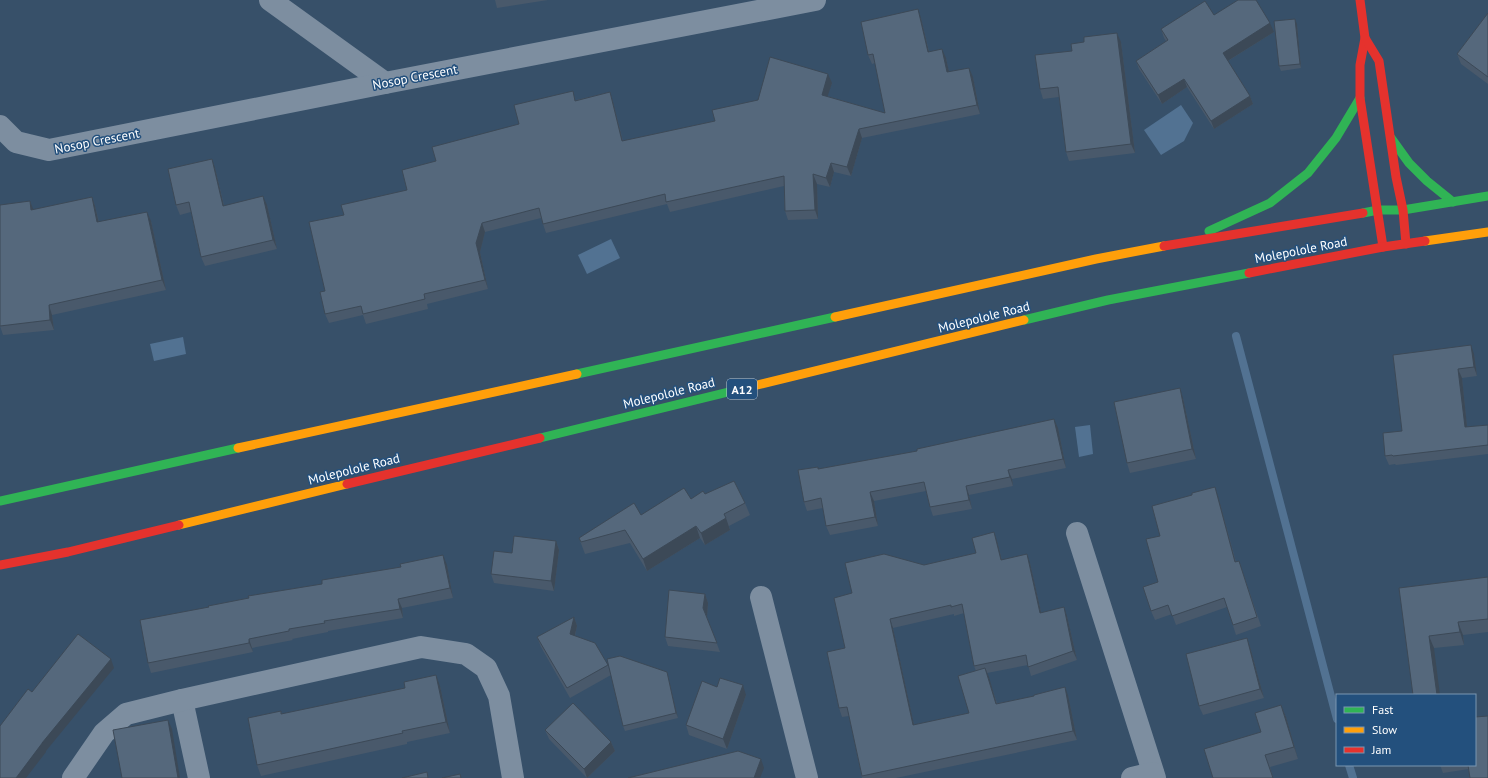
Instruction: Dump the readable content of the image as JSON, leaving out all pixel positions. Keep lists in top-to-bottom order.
{
  "streets": {
    "main road": ["Molepolole Road", "A12"],
    "street": ["Nosop Crescent"]
  },
  "legend": ["Fast", "Slow", "Jam"]
}
